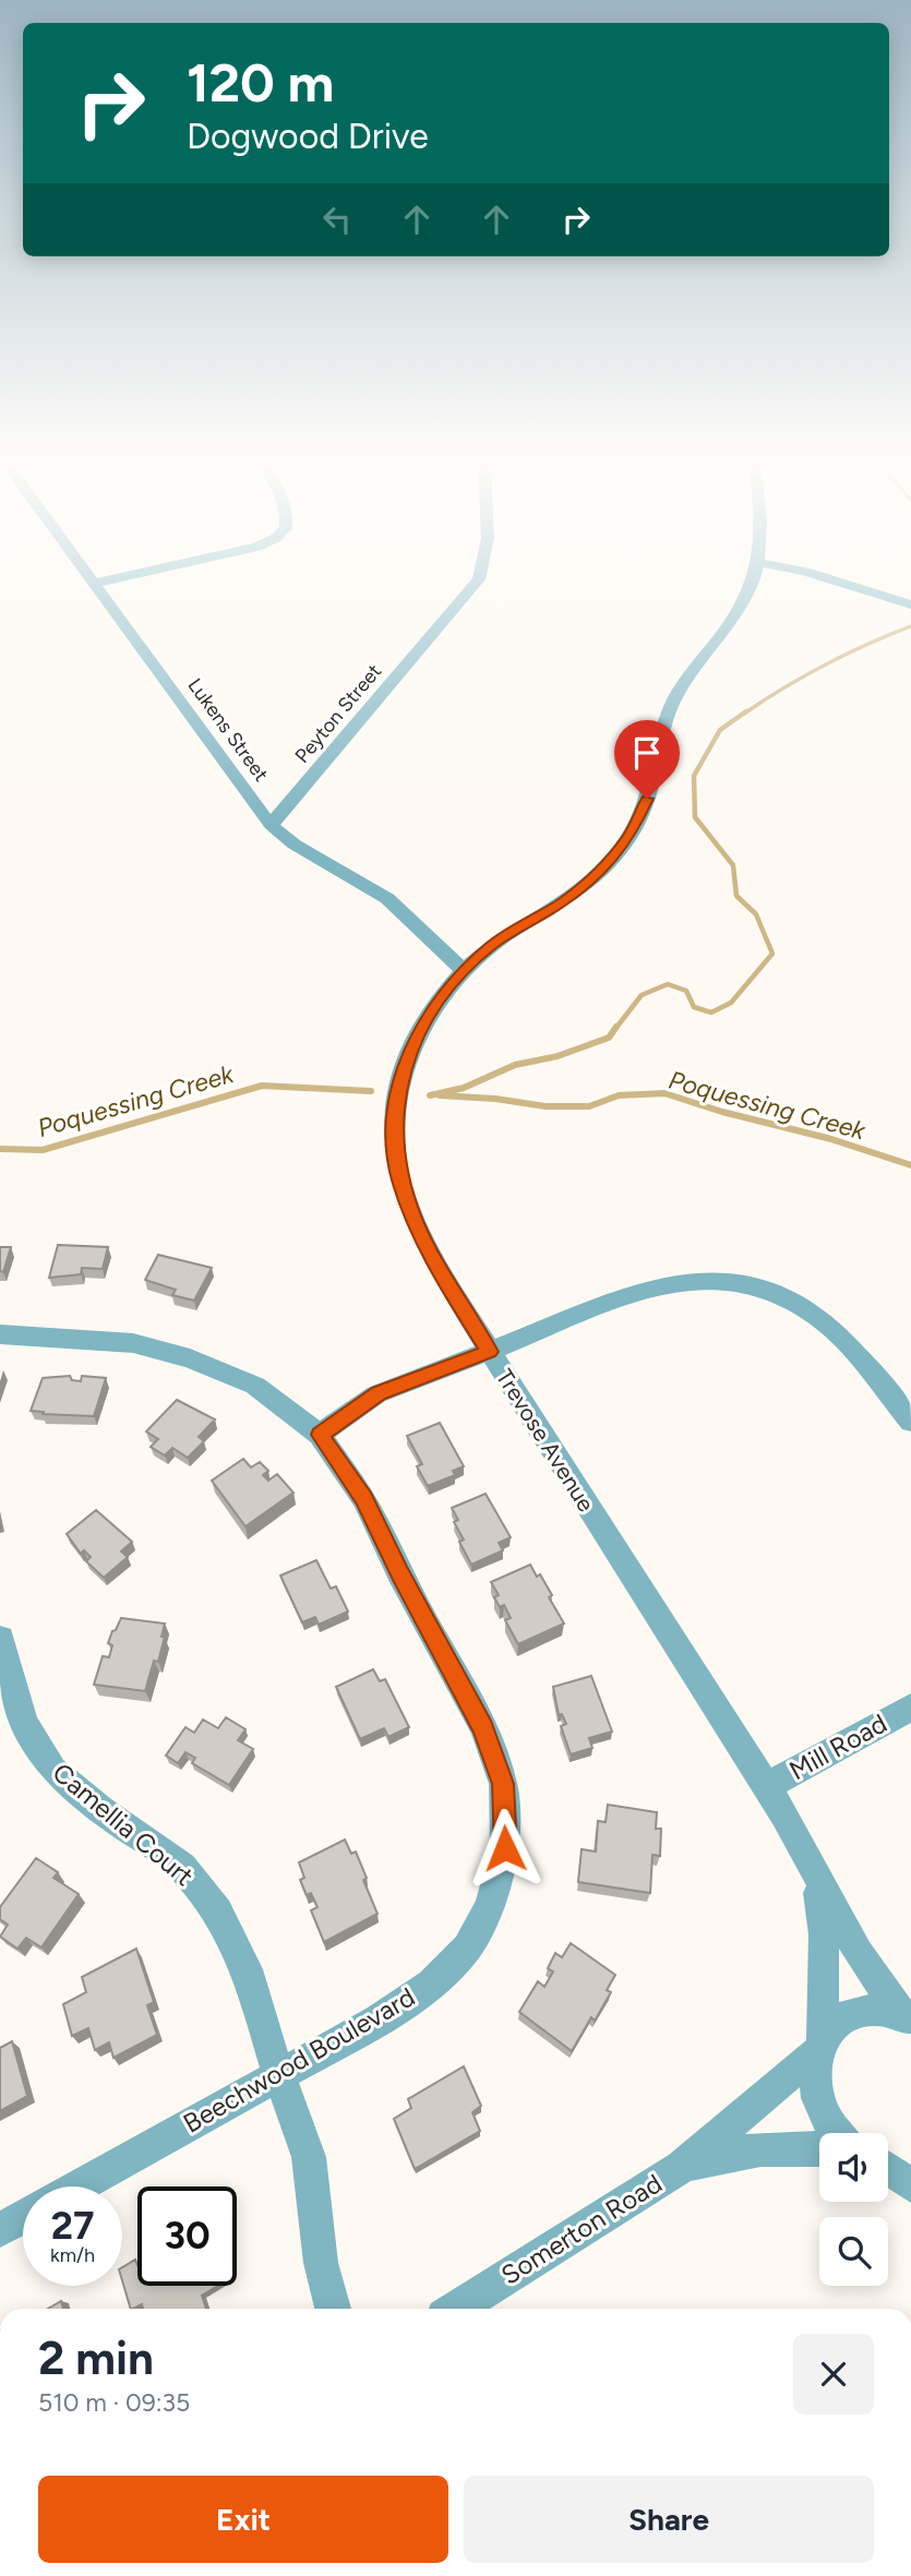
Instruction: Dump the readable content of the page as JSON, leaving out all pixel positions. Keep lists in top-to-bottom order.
{
  "streets": {
    "street": [
      "Peyton Street",
      "Lukens Street",
      "Trevose Avenue",
      "Mill Road",
      "Camellia Court",
      "Beechwood Boulevard",
      "Somerton Road"
    ]
  },
  "crossings": [
    ["Peyton Street", "Lukens Street"],
    ["Lukens Street", "Trevose Avenue"],
    ["Trevose Avenue", "Mill Road"],
    ["Trevose Avenue", "Somerton Road"],
    ["Camellia Court", "Beechwood Boulevard"]
  ],
  "water": ["Poquessing Creek"],
  "page": {
    "turn": ["120 m", "Dogwood Drive"],
    "speed": "27 km/h",
    "limit": "30",
    "heading": ["2 min", "510 m · 09:35"],
    "buttons": ["Exit", "Share"]
  }
}
